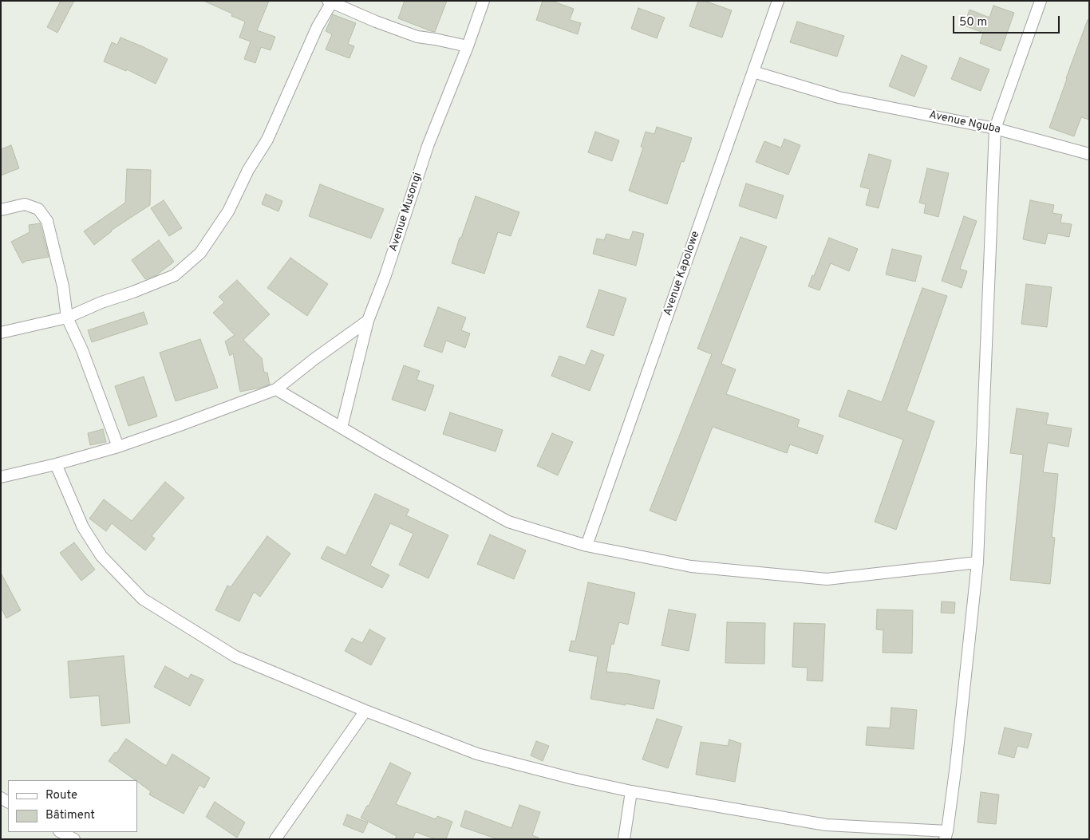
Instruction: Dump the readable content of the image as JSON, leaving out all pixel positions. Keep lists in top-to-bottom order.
{
  "streets": {
    "street": ["Avenue Nguba", "Avenue Musongi", "Avenue Kapolowe"]
  },
  "crossings": [
    ["Avenue Nguba", "Avenue Kapolowe"]
  ],
  "legend": ["Route", "Bâtiment"],
  "scale_bar": "50 m"
}
